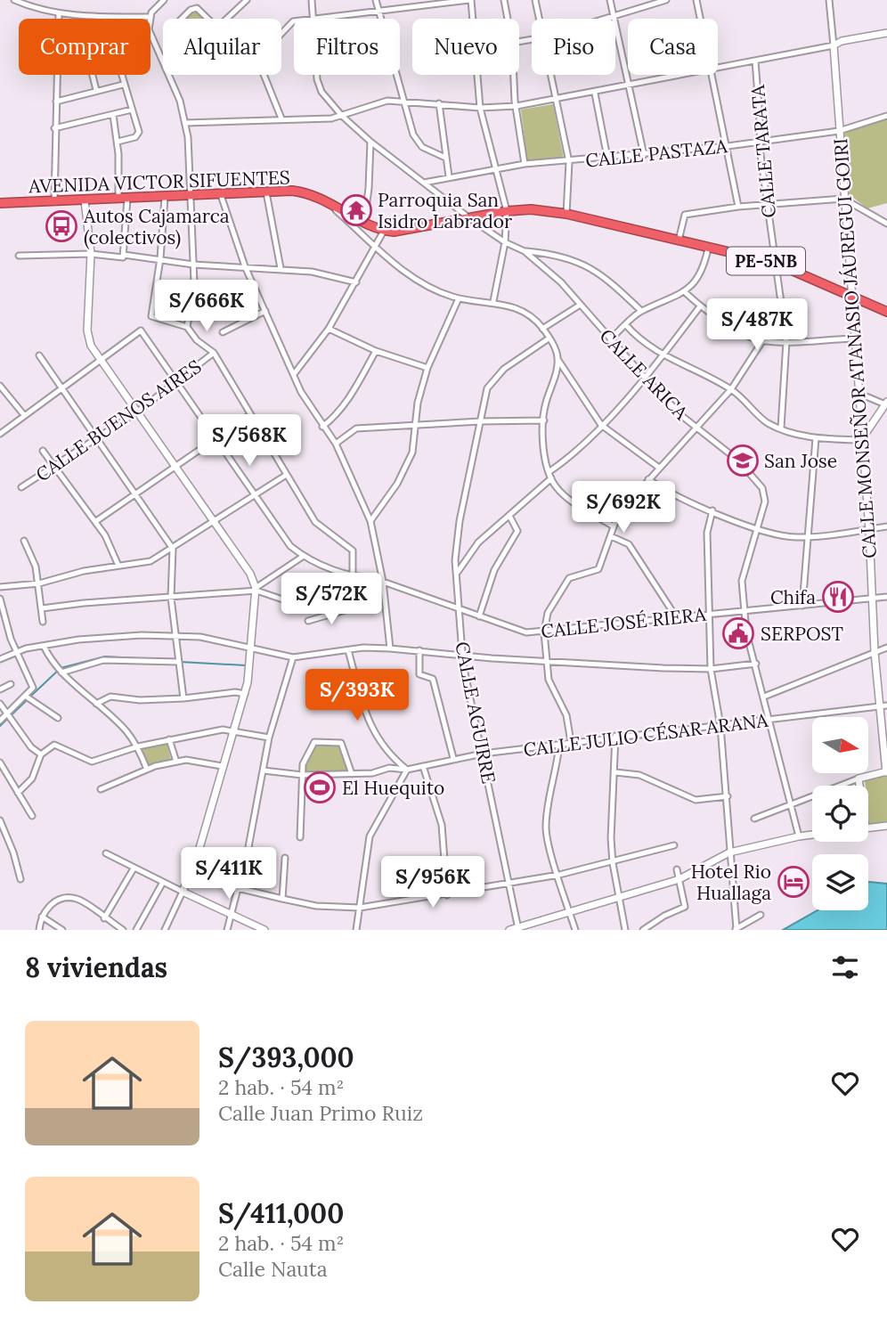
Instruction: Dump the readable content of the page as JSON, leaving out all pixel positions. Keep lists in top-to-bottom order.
{
  "streets": {
    "highway": ["AVENIDA VICTOR SIFUENTES", "PE-5NB"],
    "street": [
      "CALLE TARATA",
      "CALLE PASTAZA",
      "CALLE MONSEÑOR ATANASIO JÁUREGUI GOIRI",
      "CALLE ARICA",
      "CALLE BUENOS AIRES",
      "CALLE JOSÉ RIERA",
      "CALLE AGUIRRE",
      "CALLE JULIO CÉSAR ARANA"
    ]
  },
  "crossings": [
    ["CALLE TARATA", "CALLE PASTAZA"],
    ["CALLE TARATA", "PE-5NB"],
    ["CALLE PASTAZA", "CALLE MONSEÑOR ATANASIO JÁUREGUI GOIRI"],
    ["CALLE PASTAZA", "CALLE ARICA"],
    ["AVENIDA VICTOR SIFUENTES", "PE-5NB"],
    ["AVENIDA VICTOR SIFUENTES", "CALLE ARICA"],
    ["PE-5NB", "CALLE MONSEÑOR ATANASIO JÁUREGUI GOIRI"],
    ["CALLE MONSEÑOR ATANASIO JÁUREGUI GOIRI", "CALLE JOSÉ RIERA"],
    ["CALLE MONSEÑOR ATANASIO JÁUREGUI GOIRI", "CALLE JULIO CÉSAR ARANA"],
    ["CALLE ARICA", "CALLE JOSÉ RIERA"],
    ["CALLE ARICA", "CALLE JULIO CÉSAR ARANA"],
    ["CALLE JOSÉ RIERA", "CALLE AGUIRRE"],
    ["CALLE AGUIRRE", "CALLE JULIO CÉSAR ARANA"]
  ],
  "places": {
    "temple": ["Parroquia San Isidro Labrador"],
    "bus stop": ["Autos Cajamarca (colectivos)"],
    "school or university": ["San Jose"],
    "restaurant": ["Chifa"],
    "public building": ["SERPOST"],
    "sports": ["El Huequito"],
    "hotel": ["Hotel Rio Huallaga"]
  },
  "north": "right",
  "page": {
    "chip": [
      "Comprar",
      "Alquilar",
      "Filtros",
      "Nuevo",
      "Piso",
      "Casa"
    ],
    "price": [
      "S/666K",
      "S/487K",
      "S/568K",
      "S/692K",
      "S/572K",
      "S/393K",
      "S/411K",
      "S/956K"
    ],
    "heading": "8 viviendas",
    "list": [
      {
        "name": "S/393,000",
        "note": "2 hab. · 54 m² · Calle Juan Primo Ruiz"
      },
      {
        "name": "S/411,000",
        "note": "2 hab. · 54 m² · Calle Nauta"
      }
    ]
  }
}
